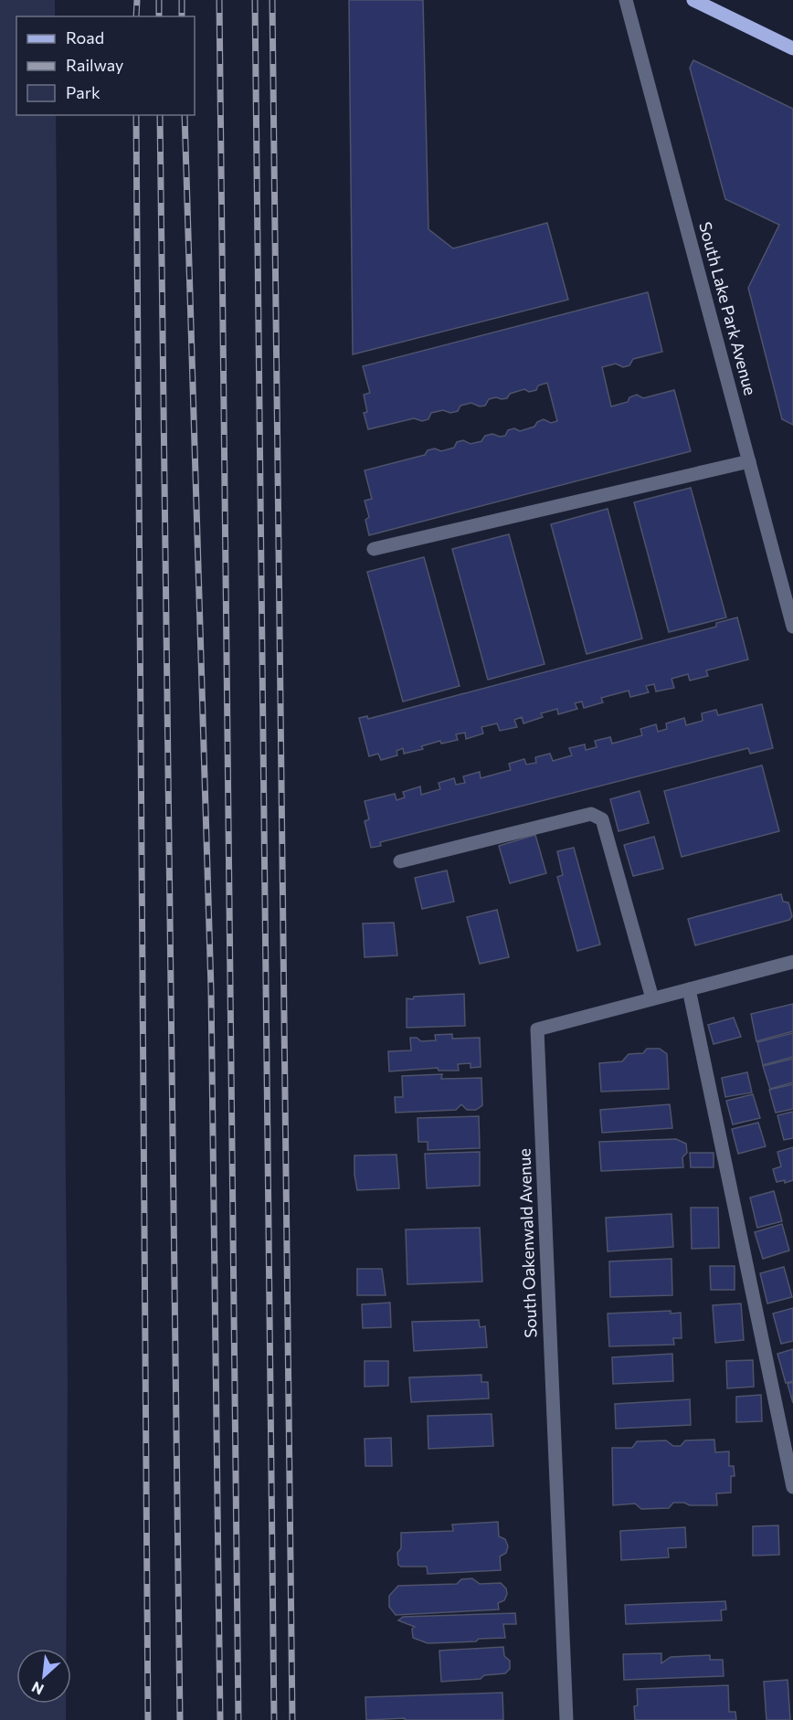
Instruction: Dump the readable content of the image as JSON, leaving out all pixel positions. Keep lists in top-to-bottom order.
{
  "streets": {
    "street": ["South Lake Park Avenue", "South Oakenwald Avenue"]
  },
  "legend": ["Road", "Railway", "Park"],
  "north": "bottom left"
}
